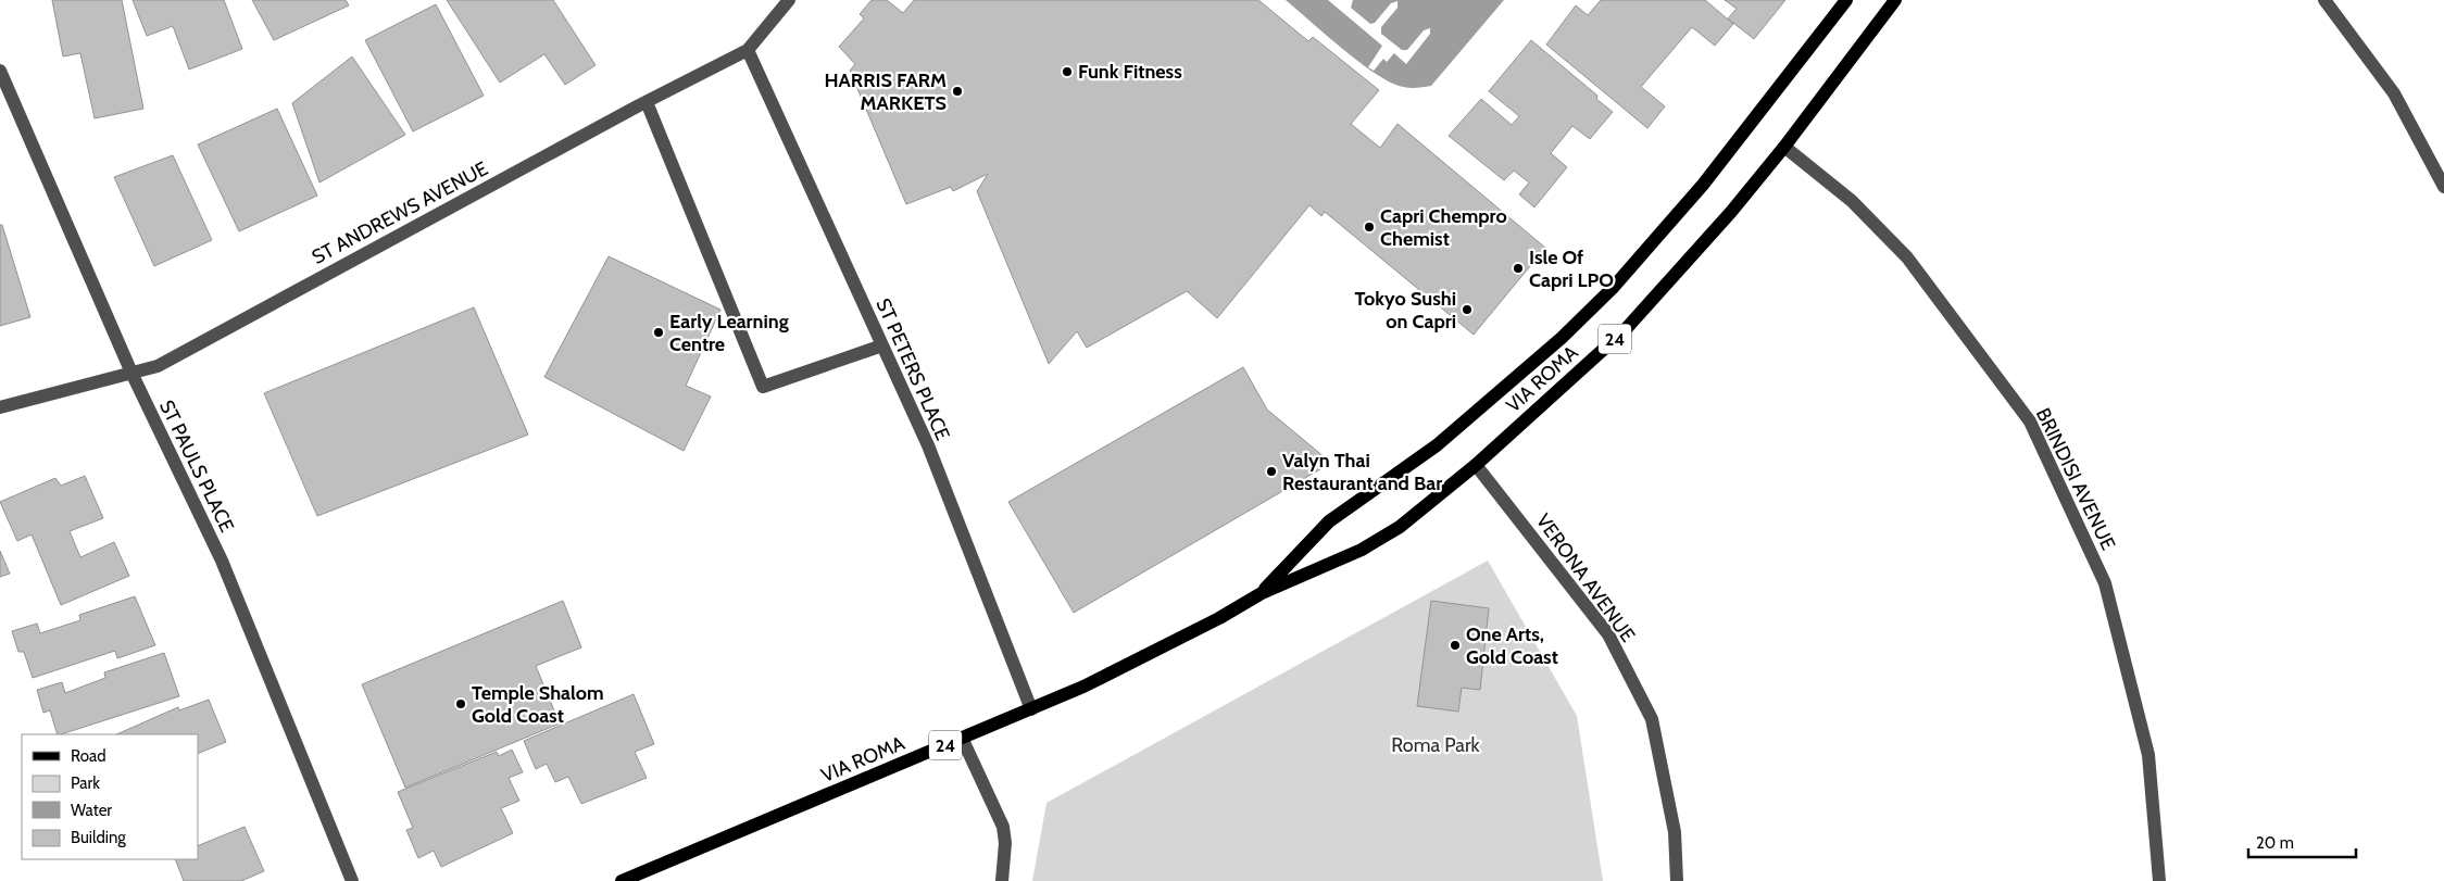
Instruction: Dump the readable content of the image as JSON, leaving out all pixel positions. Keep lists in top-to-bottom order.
{
  "streets": {
    "main road": ["24", "VIA ROMA"],
    "street": [
      "ST ANDREWS AVENUE",
      "ST PETERS PLACE",
      "ST PAULS PLACE",
      "BRINDISI AVENUE",
      "VERONA AVENUE"
    ]
  },
  "crossings": [
    ["ST ANDREWS AVENUE", "ST PETERS PLACE"],
    ["ST ANDREWS AVENUE", "ST PAULS PLACE"],
    ["ST PETERS PLACE", "VIA ROMA"],
    ["VIA ROMA", "BRINDISI AVENUE"],
    ["VIA ROMA", "VERONA AVENUE"]
  ],
  "parks": ["Roma Park"],
  "places": [
    "Funk Fitness",
    "HARRIS FARM MARKETS",
    "Capri Chempro Chemist",
    "Isle Of Capri LPO",
    "Tokyo Sushi on Capri",
    "Early Learning Centre",
    "Valyn Thai Restaurant and Bar",
    "One Arts, Gold Coast",
    "Temple Shalom Gold Coast"
  ],
  "legend": [
    "Road",
    "Park",
    "Water",
    "Building"
  ],
  "scale_bar": "20 m"
}
